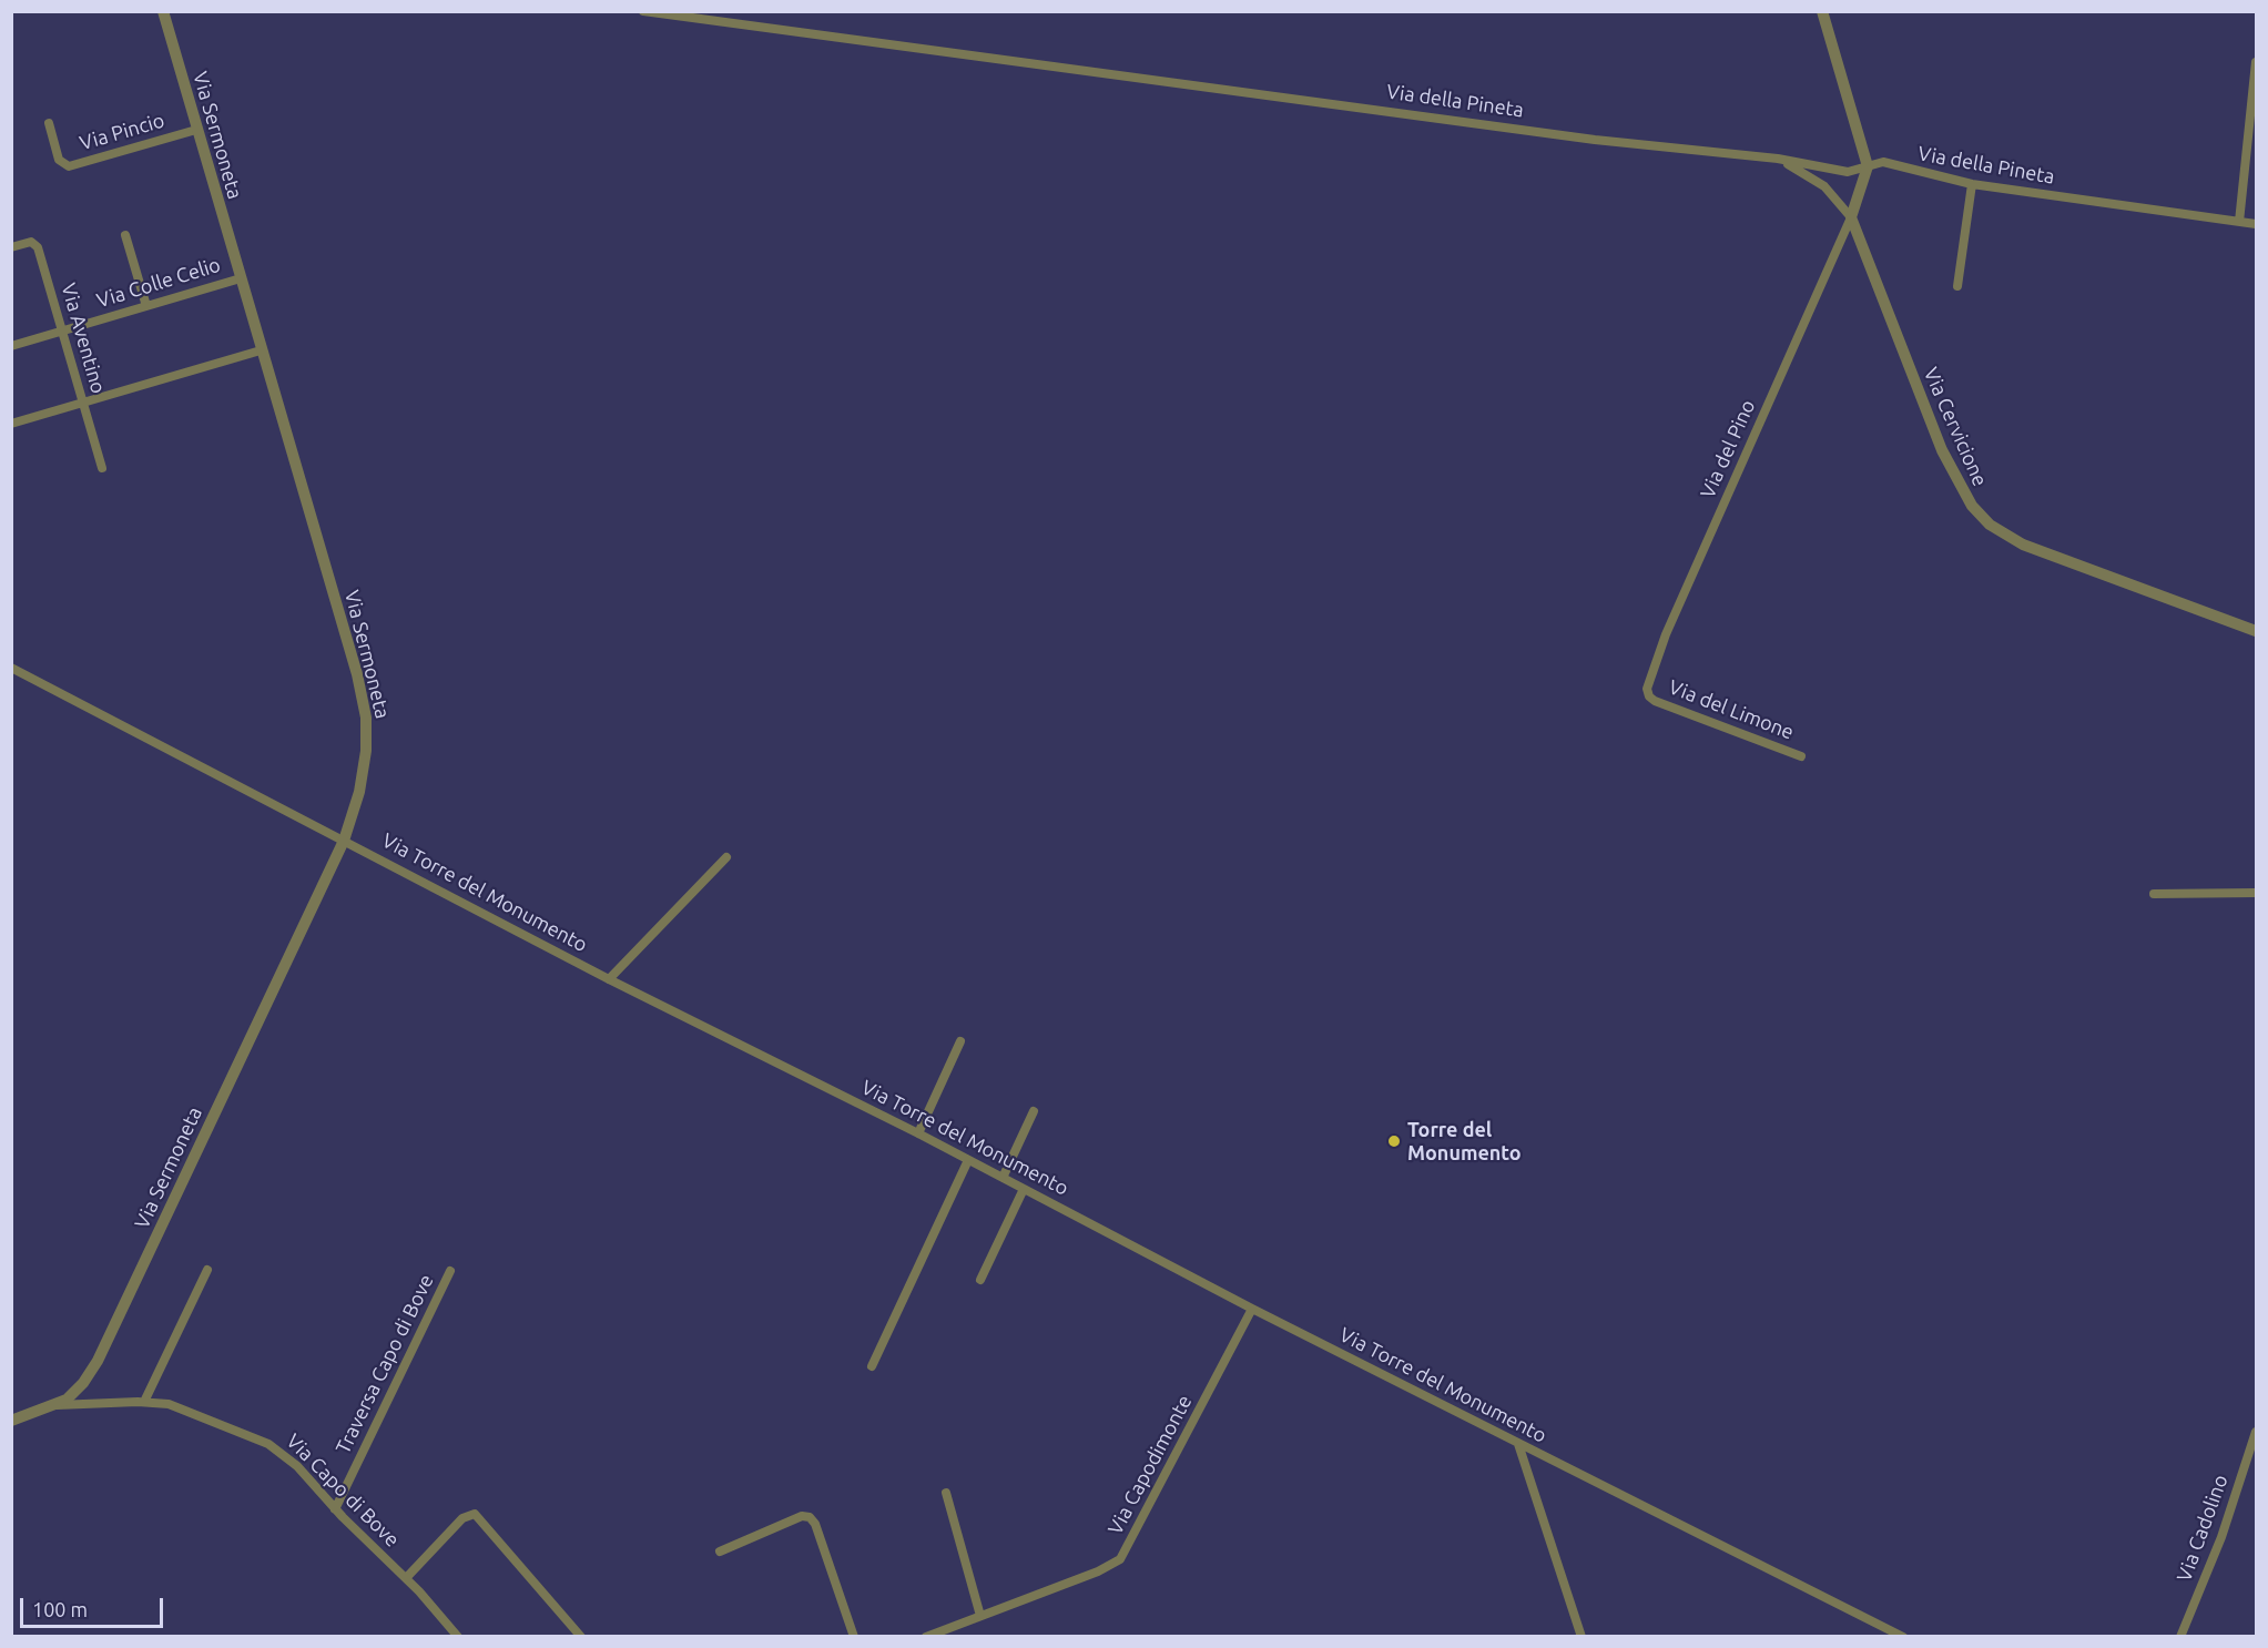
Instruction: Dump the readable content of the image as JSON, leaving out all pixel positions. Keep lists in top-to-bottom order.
{
  "streets": {
    "street": [
      "Via della Pineta",
      "Via Pincio",
      "Via Sermoneta",
      "Via Colle Celio",
      "Via Aventino",
      "Via Cervicione",
      "Via del Pino",
      "Via del Limone",
      "Via Torre del Monumento",
      "Traversa Capo di Bove",
      "Via Capodimonte",
      "Via Capo di Bove",
      "Via Cadolino"
    ]
  },
  "crossings": [
    ["Via della Pineta", "Via Cervicione"],
    ["Via Pincio", "Via Sermoneta"],
    ["Via Sermoneta", "Via Colle Celio"],
    ["Via Sermoneta", "Via Torre del Monumento"],
    ["Via Sermoneta", "Via Capo di Bove"],
    ["Via Colle Celio", "Via Aventino"],
    ["Via Cervicione", "Via del Pino"],
    ["Via del Pino", "Via del Limone"],
    ["Via Torre del Monumento", "Via Capodimonte"],
    ["Traversa Capo di Bove", "Via Capo di Bove"]
  ],
  "places": ["Torre del Monumento"],
  "scale_bar": "100 m"
}
